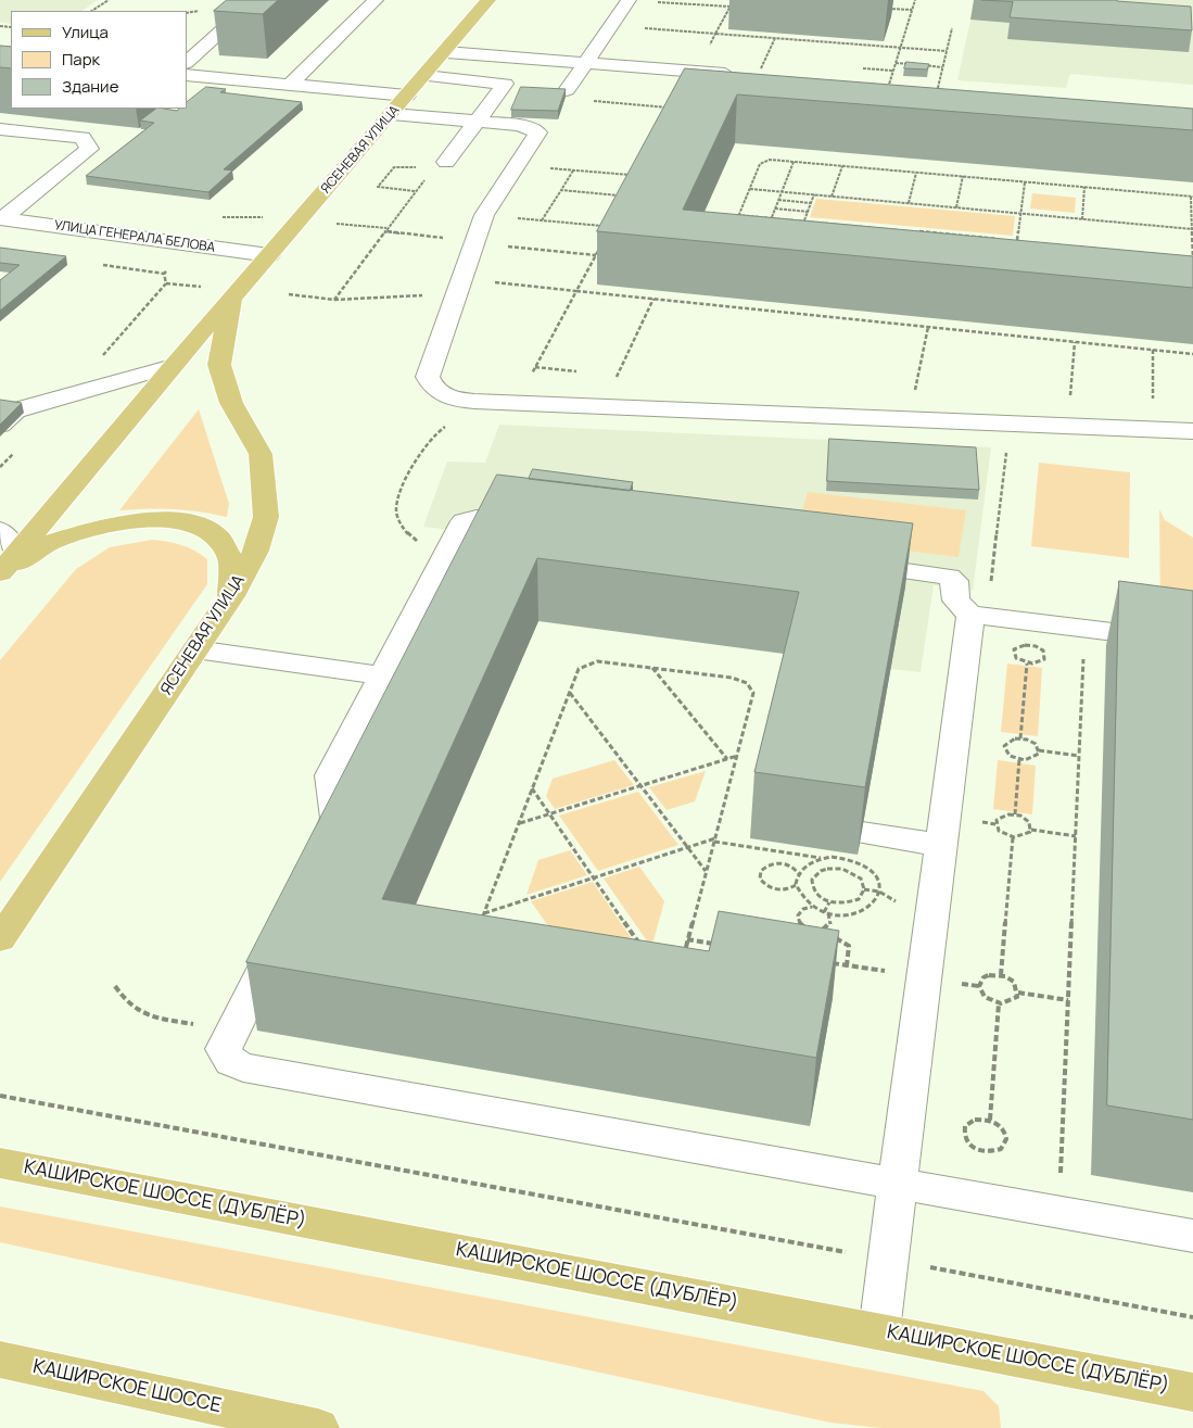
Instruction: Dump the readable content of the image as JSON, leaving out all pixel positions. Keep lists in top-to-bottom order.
{
  "streets": {
    "main road": ["ЯСЕНЕВАЯ УЛИЦА", "КАШИРСКОЕ ШОССЕ (ДУБЛЁР)", "КАШИРСКОЕ ШОССЕ"],
    "street": ["УЛИЦА ГЕНЕРАЛА БЕЛОВА"]
  },
  "crossings": [
    ["ЯСЕНЕВАЯ УЛИЦА", "УЛИЦА ГЕНЕРАЛА БЕЛОВА"]
  ],
  "legend": ["Улица", "Парк", "Здание"]
}
